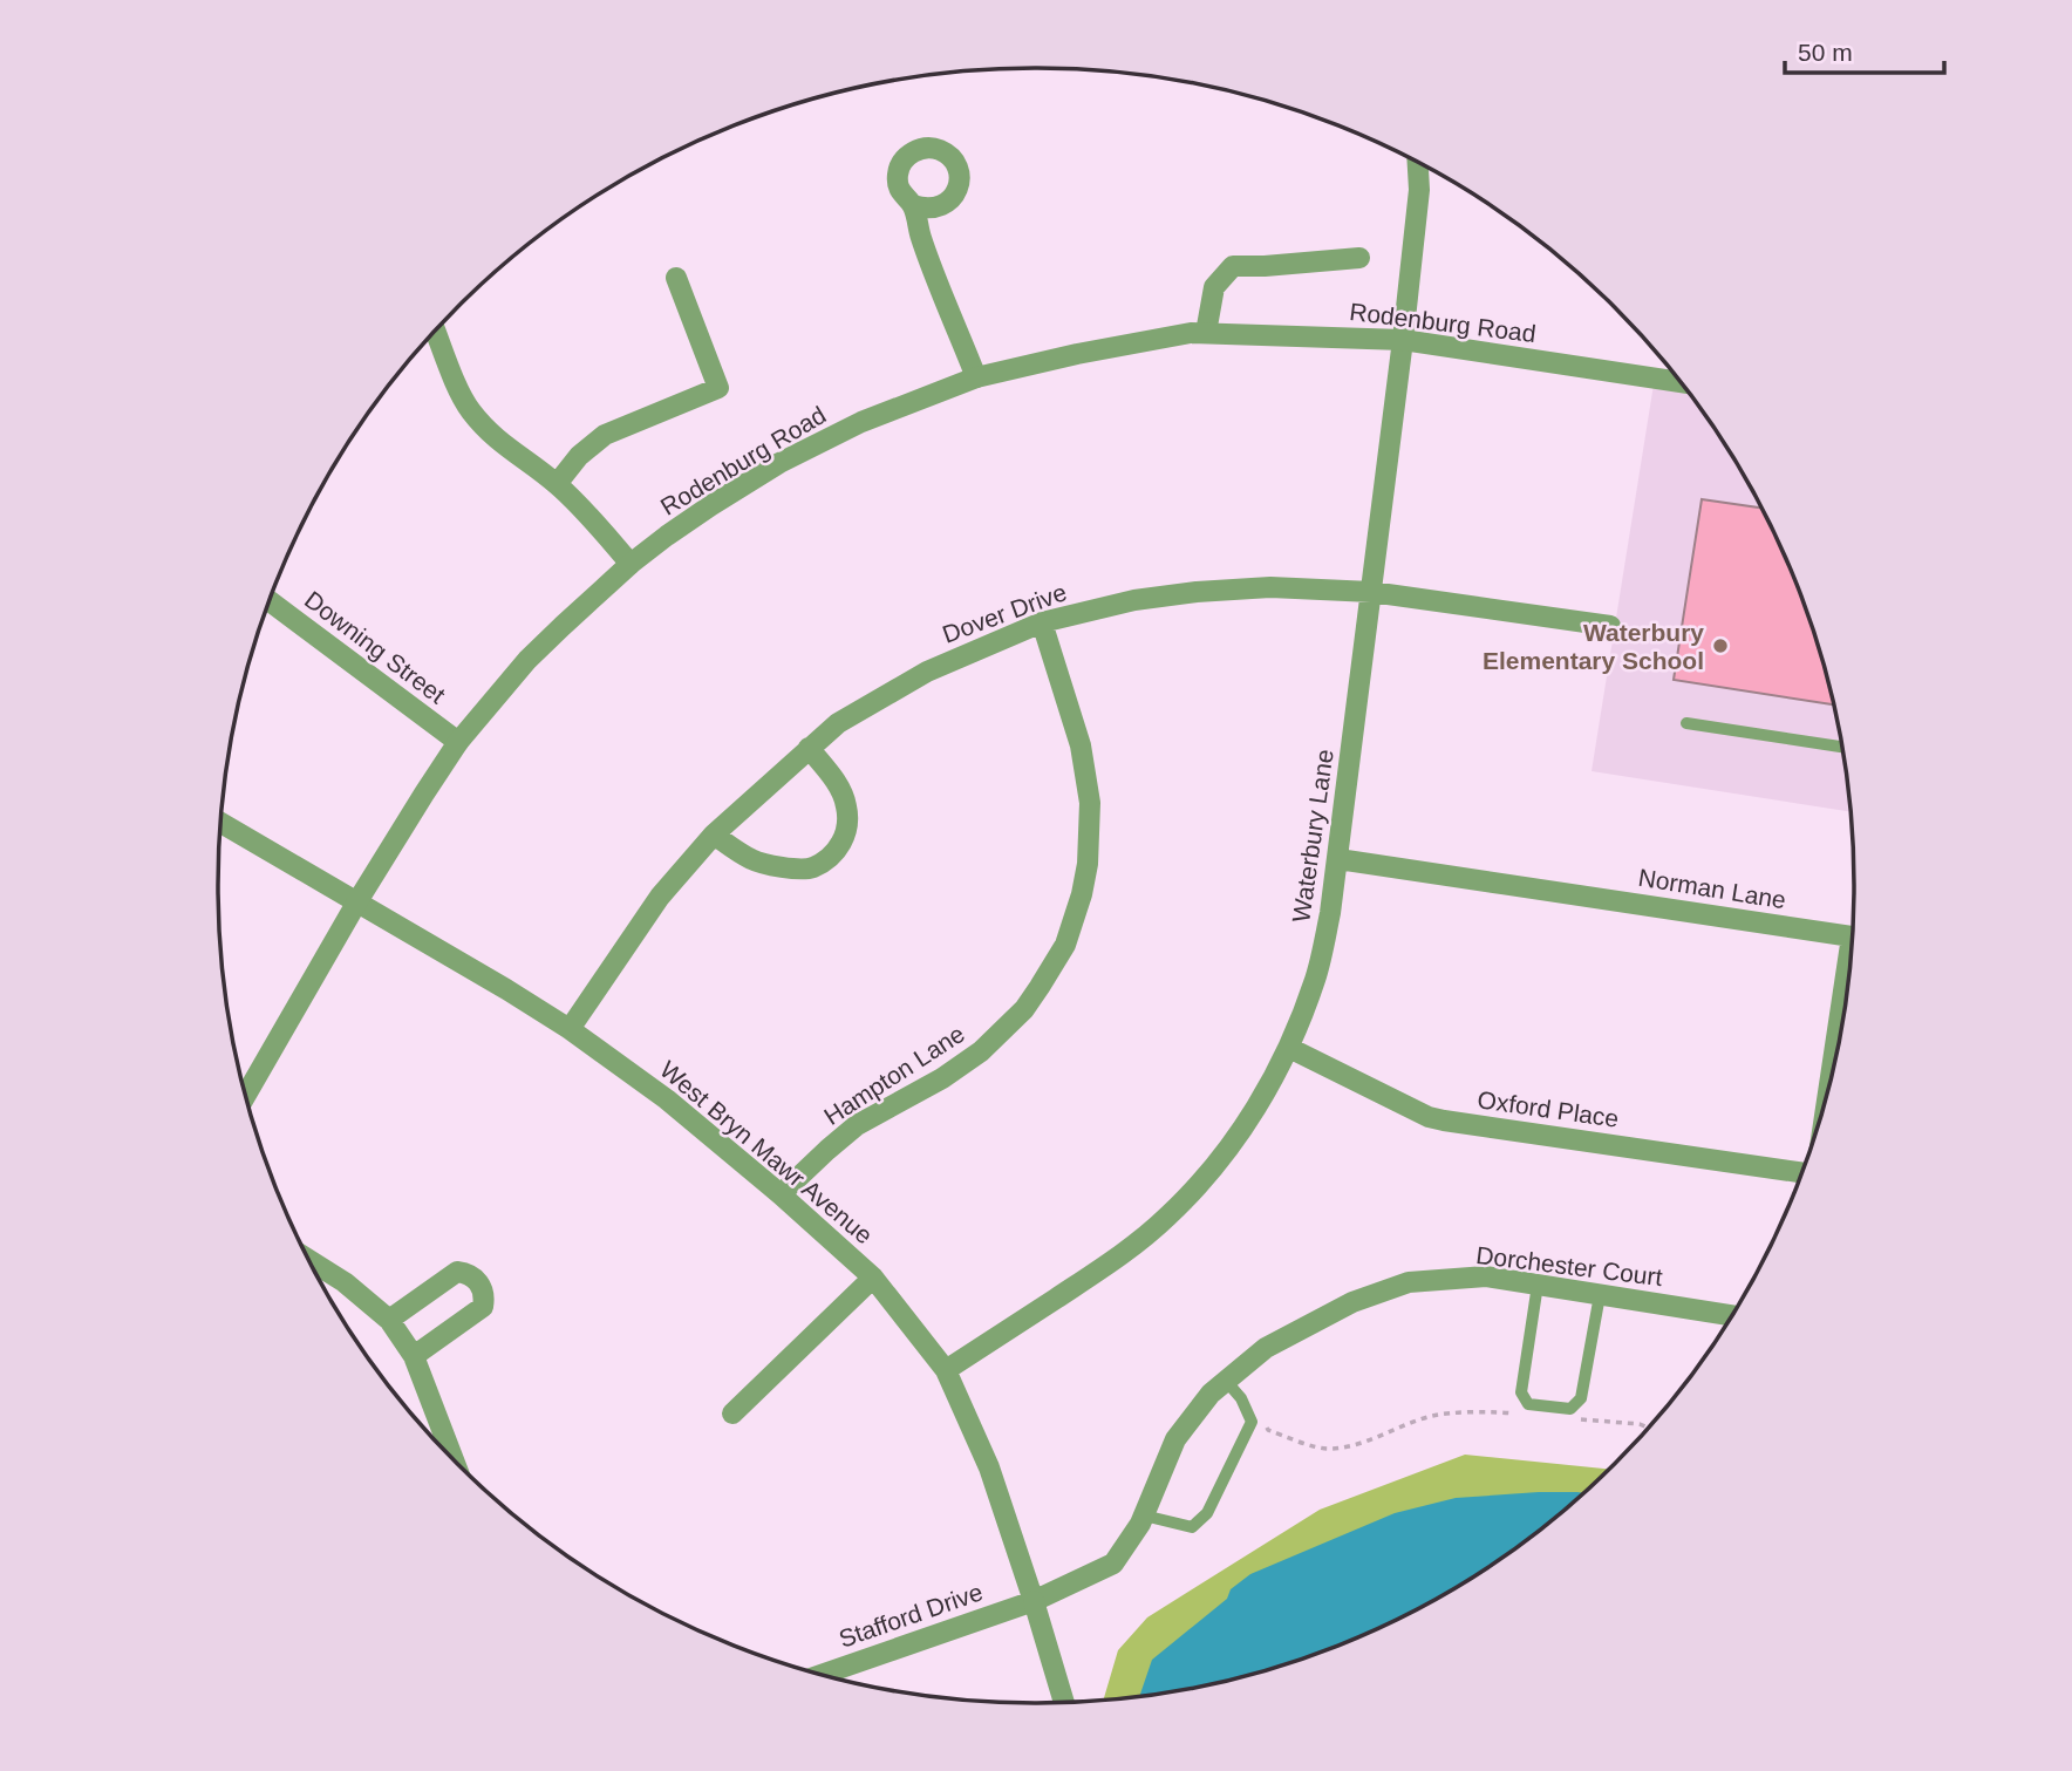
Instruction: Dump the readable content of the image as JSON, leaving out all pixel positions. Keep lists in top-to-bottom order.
{
  "streets": {
    "street": [
      "Rodenburg Road",
      "Dover Drive",
      "Downing Street",
      "Waterbury Lane",
      "Norman Lane",
      "Hampton Lane",
      "Oxford Place",
      "West Bryn Mawr Avenue",
      "Dorchester Court",
      "Stafford Drive"
    ]
  },
  "crossings": [
    ["Rodenburg Road", "Downing Street"],
    ["Rodenburg Road", "Waterbury Lane"],
    ["Rodenburg Road", "West Bryn Mawr Avenue"],
    ["Dover Drive", "Waterbury Lane"],
    ["Dover Drive", "Hampton Lane"],
    ["Dover Drive", "West Bryn Mawr Avenue"],
    ["Waterbury Lane", "Norman Lane"],
    ["Waterbury Lane", "Oxford Place"],
    ["Waterbury Lane", "West Bryn Mawr Avenue"],
    ["Hampton Lane", "West Bryn Mawr Avenue"],
    ["West Bryn Mawr Avenue", "Dorchester Court"],
    ["West Bryn Mawr Avenue", "Stafford Drive"],
    ["Dorchester Court", "Stafford Drive"]
  ],
  "places": ["Waterbury Elementary School"],
  "scale_bar": "50 m"
}
